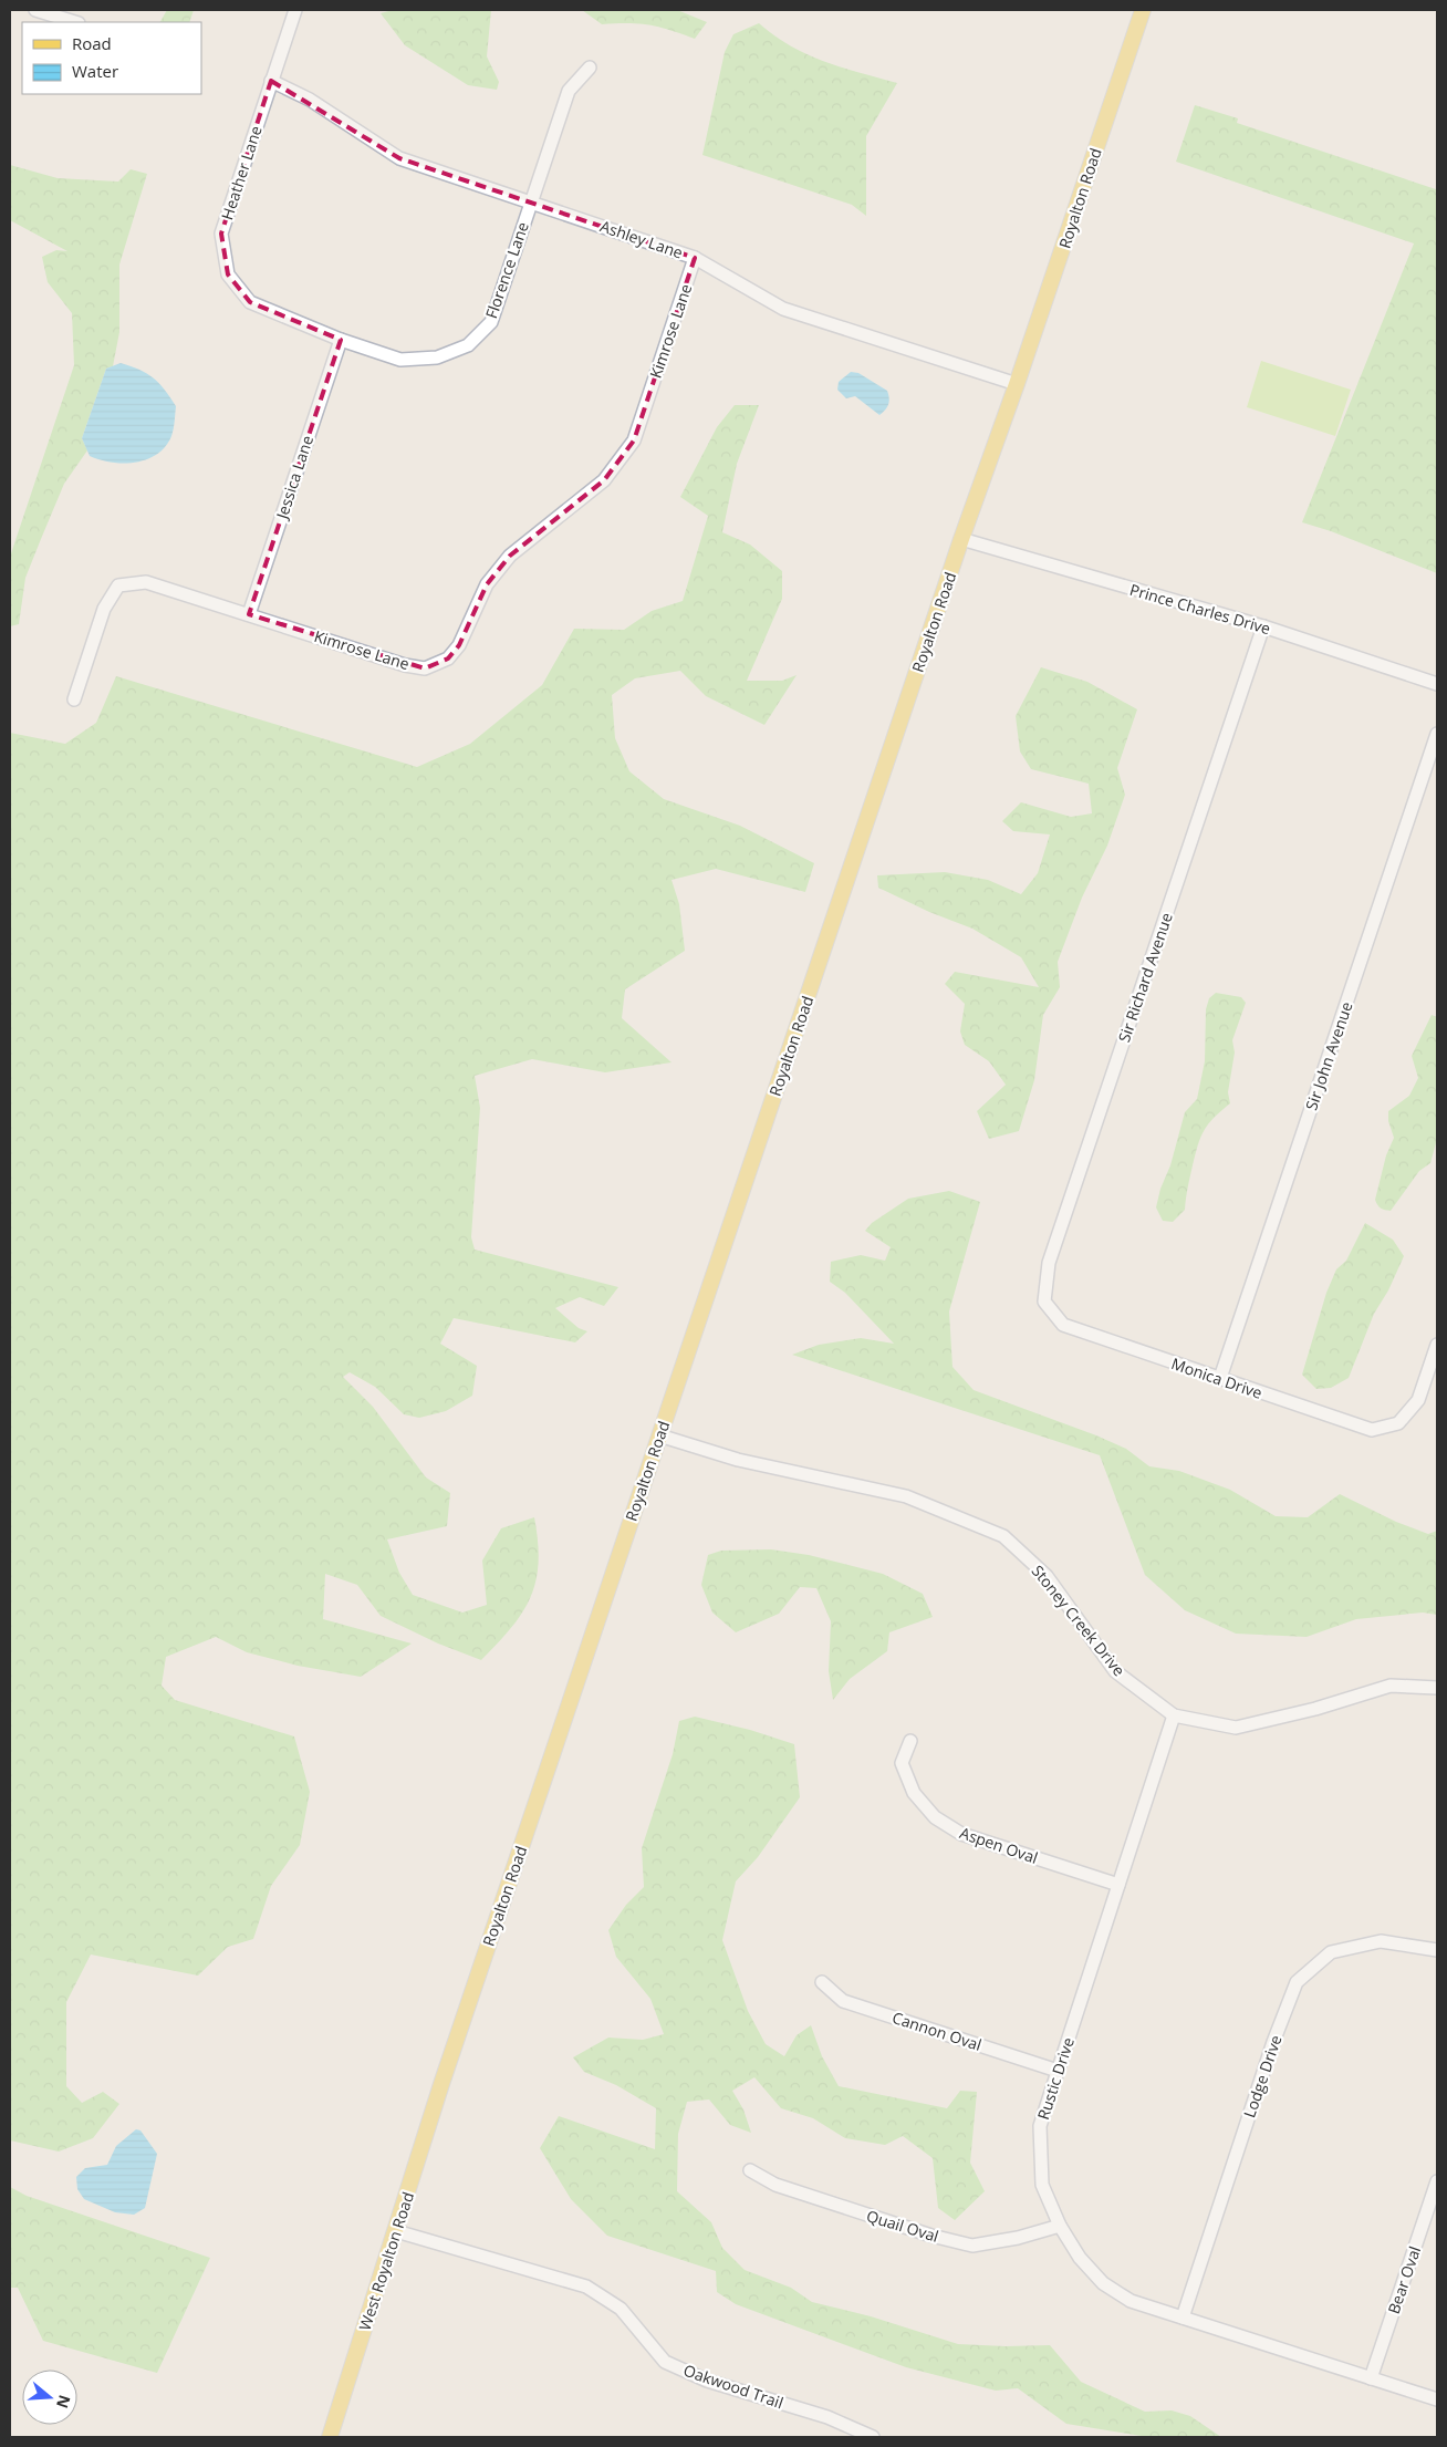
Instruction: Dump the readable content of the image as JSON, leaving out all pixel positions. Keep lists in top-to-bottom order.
{
  "streets": {
    "main road": ["Royalton Road", "West Royalton Road"],
    "street": [
      "Heather Lane",
      "Ashley Lane",
      "Florence Lane",
      "Kimrose Lane",
      "Jessica Lane",
      "Prince Charles Drive",
      "Sir Richard Avenue",
      "Sir John Avenue",
      "Monica Drive",
      "Stoney Creek Drive",
      "Aspen Oval",
      "Cannon Oval",
      "Lodge Drive",
      "Rustic Drive",
      "Quail Oval",
      "Bear Oval",
      "Oakwood Trail"
    ]
  },
  "crossings": [
    ["Heather Lane", "Ashley Lane"],
    ["Heather Lane", "Florence Lane"],
    ["Heather Lane", "Jessica Lane"],
    ["Royalton Road", "Ashley Lane"],
    ["Royalton Road", "Prince Charles Drive"],
    ["Royalton Road", "Stoney Creek Drive"],
    ["Royalton Road", "West Royalton Road"],
    ["Ashley Lane", "Florence Lane"],
    ["Ashley Lane", "Kimrose Lane"],
    ["Florence Lane", "Jessica Lane"],
    ["Kimrose Lane", "Jessica Lane"],
    ["Prince Charles Drive", "Sir Richard Avenue"],
    ["Sir Richard Avenue", "Monica Drive"],
    ["Sir John Avenue", "Monica Drive"],
    ["Stoney Creek Drive", "Rustic Drive"],
    ["Aspen Oval", "Rustic Drive"],
    ["Cannon Oval", "Rustic Drive"],
    ["Lodge Drive", "Rustic Drive"],
    ["Rustic Drive", "Quail Oval"],
    ["Rustic Drive", "Bear Oval"],
    ["West Royalton Road", "Oakwood Trail"]
  ],
  "legend": ["Road", "Water"],
  "north": "right"
}
